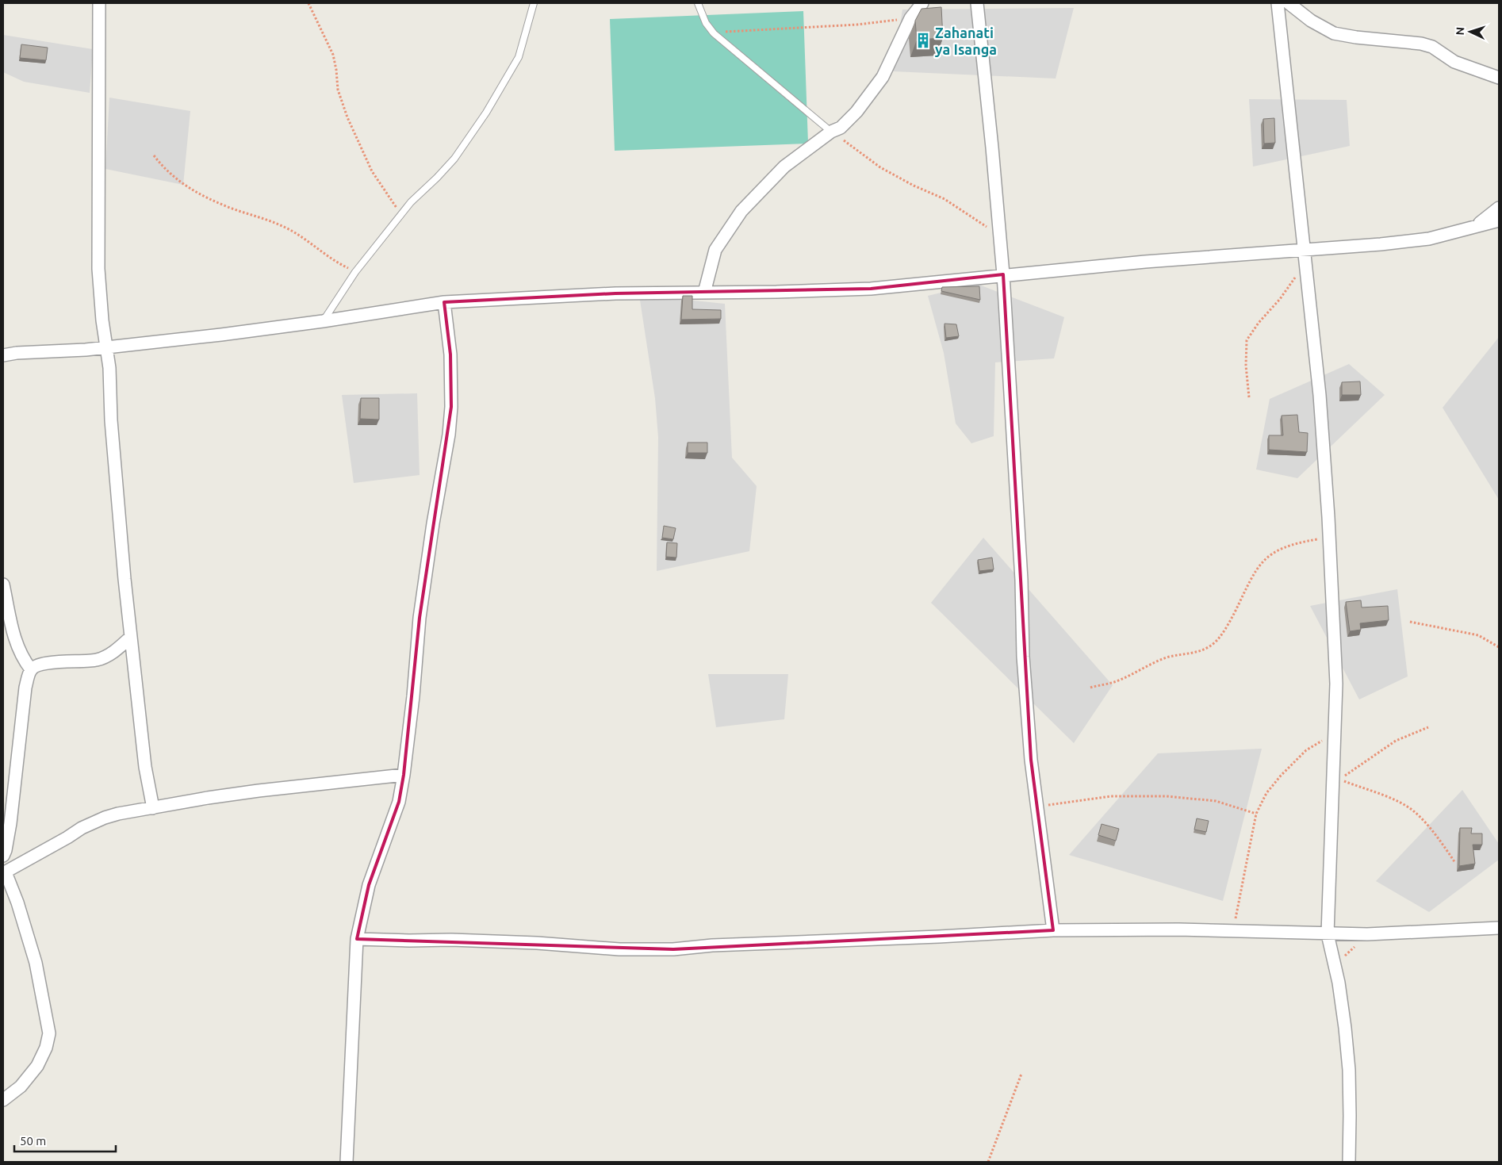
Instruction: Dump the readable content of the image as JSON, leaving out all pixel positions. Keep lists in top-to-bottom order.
{
  "places": {
    "building": ["Zahanati ya Isanga"]
  },
  "scale_bar": "50 m",
  "north": "left"
}
